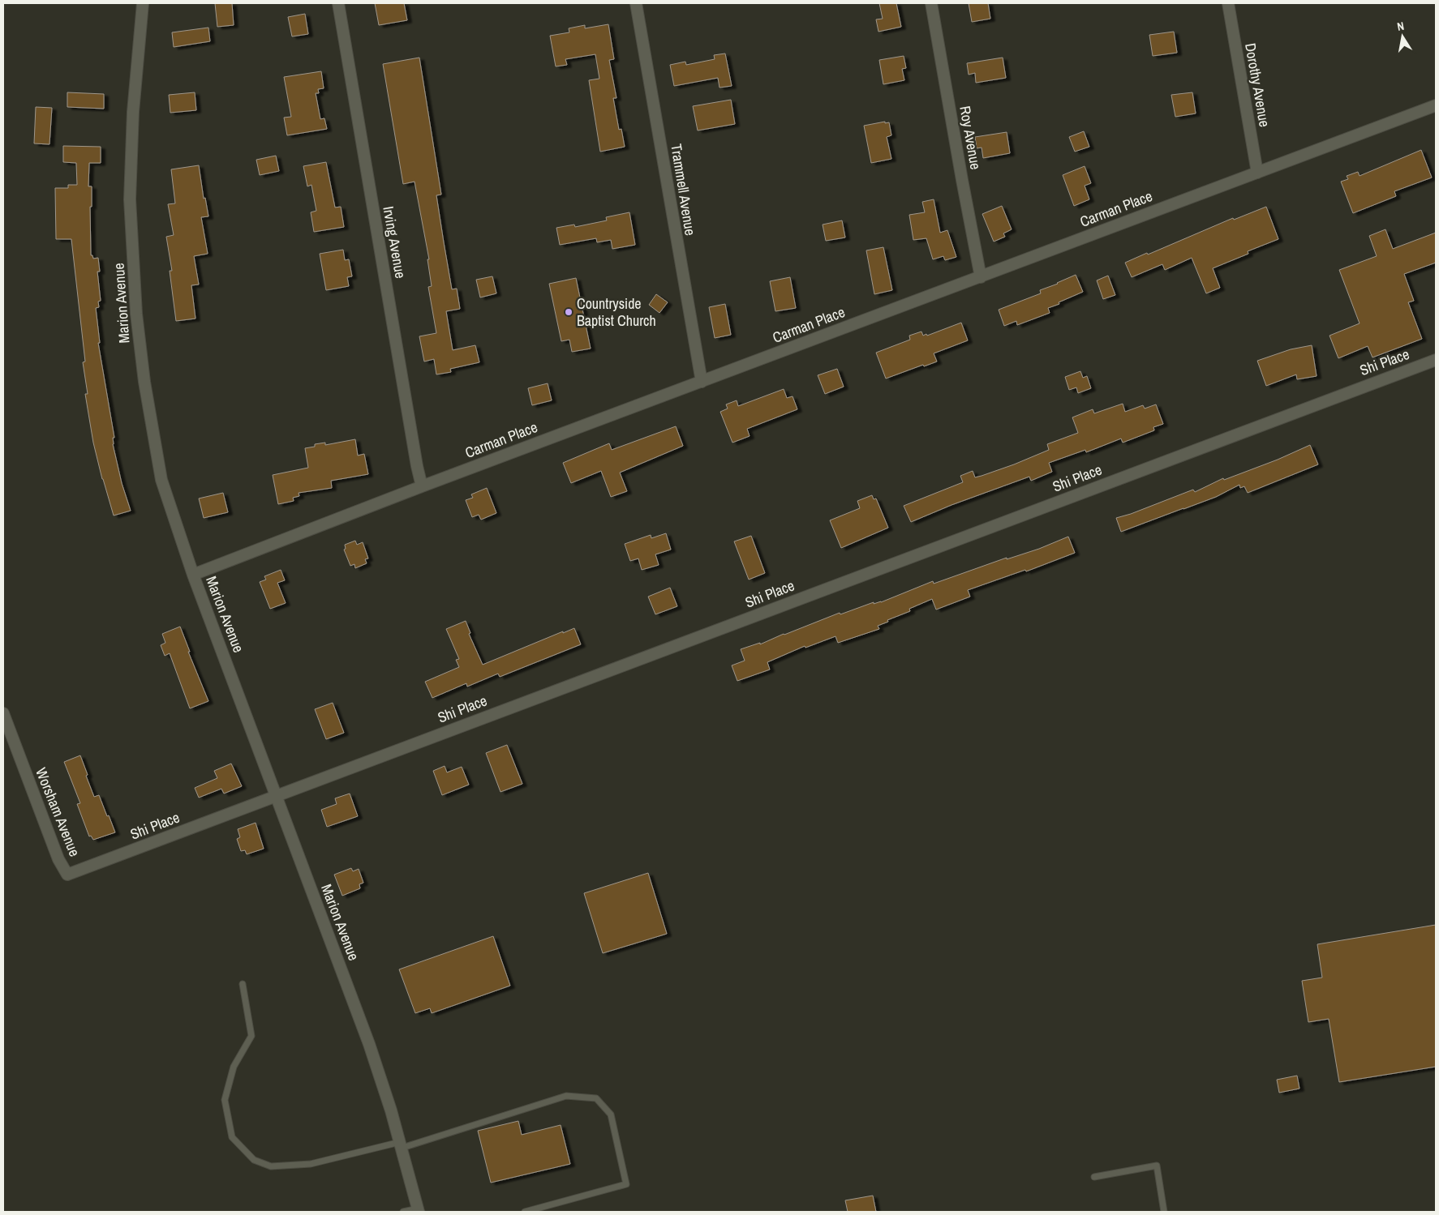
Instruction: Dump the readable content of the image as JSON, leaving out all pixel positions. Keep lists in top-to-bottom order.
{
  "streets": {
    "street": [
      "Dorothy Avenue",
      "Roy Avenue",
      "Trammell Avenue",
      "Carman Place",
      "Irving Avenue",
      "Marion Avenue",
      "Shi Place",
      "Worsham Avenue"
    ]
  },
  "crossings": [
    ["Dorothy Avenue", "Carman Place"],
    ["Roy Avenue", "Carman Place"],
    ["Trammell Avenue", "Carman Place"],
    ["Carman Place", "Irving Avenue"],
    ["Carman Place", "Marion Avenue"],
    ["Marion Avenue", "Shi Place"],
    ["Shi Place", "Worsham Avenue"]
  ],
  "places": ["Countryside Baptist Church"],
  "north": "top"
}
